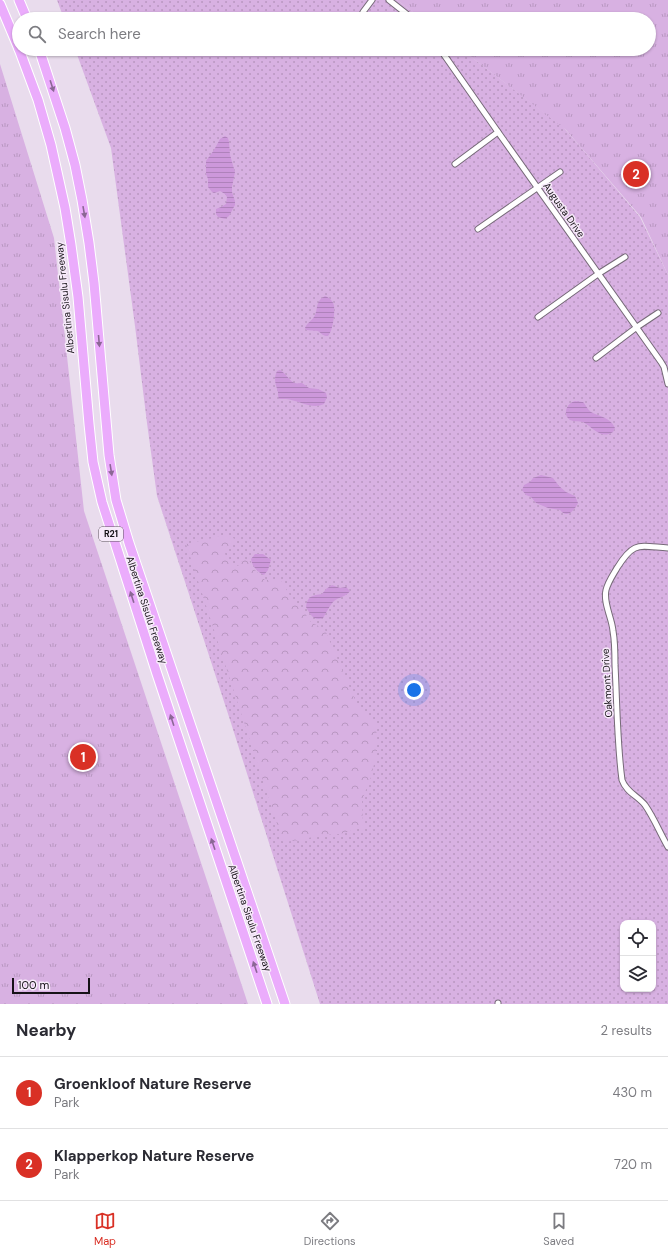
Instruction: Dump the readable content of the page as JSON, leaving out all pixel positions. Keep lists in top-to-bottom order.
{
  "streets": {
    "highway": ["Albertina Sisulu Freeway", "R21"],
    "street": ["Augusta Drive", "Oakmont Drive"]
  },
  "scale_bar": "100 m",
  "page": {
    "search": "Search here",
    "pins": ["2", "1"],
    "scale": "100 m",
    "heading": ["Nearby", "2 results"],
    "list": [
      {
        "mark": "1",
        "name": "Groenkloof Nature Reserve",
        "note": "Park",
        "value": "430 m"
      },
      {
        "mark": "2",
        "name": "Klapperkop Nature Reserve",
        "note": "Park",
        "value": "720 m"
      }
    ],
    "nav": ["Map", "Directions", "Saved"]
  }
}
